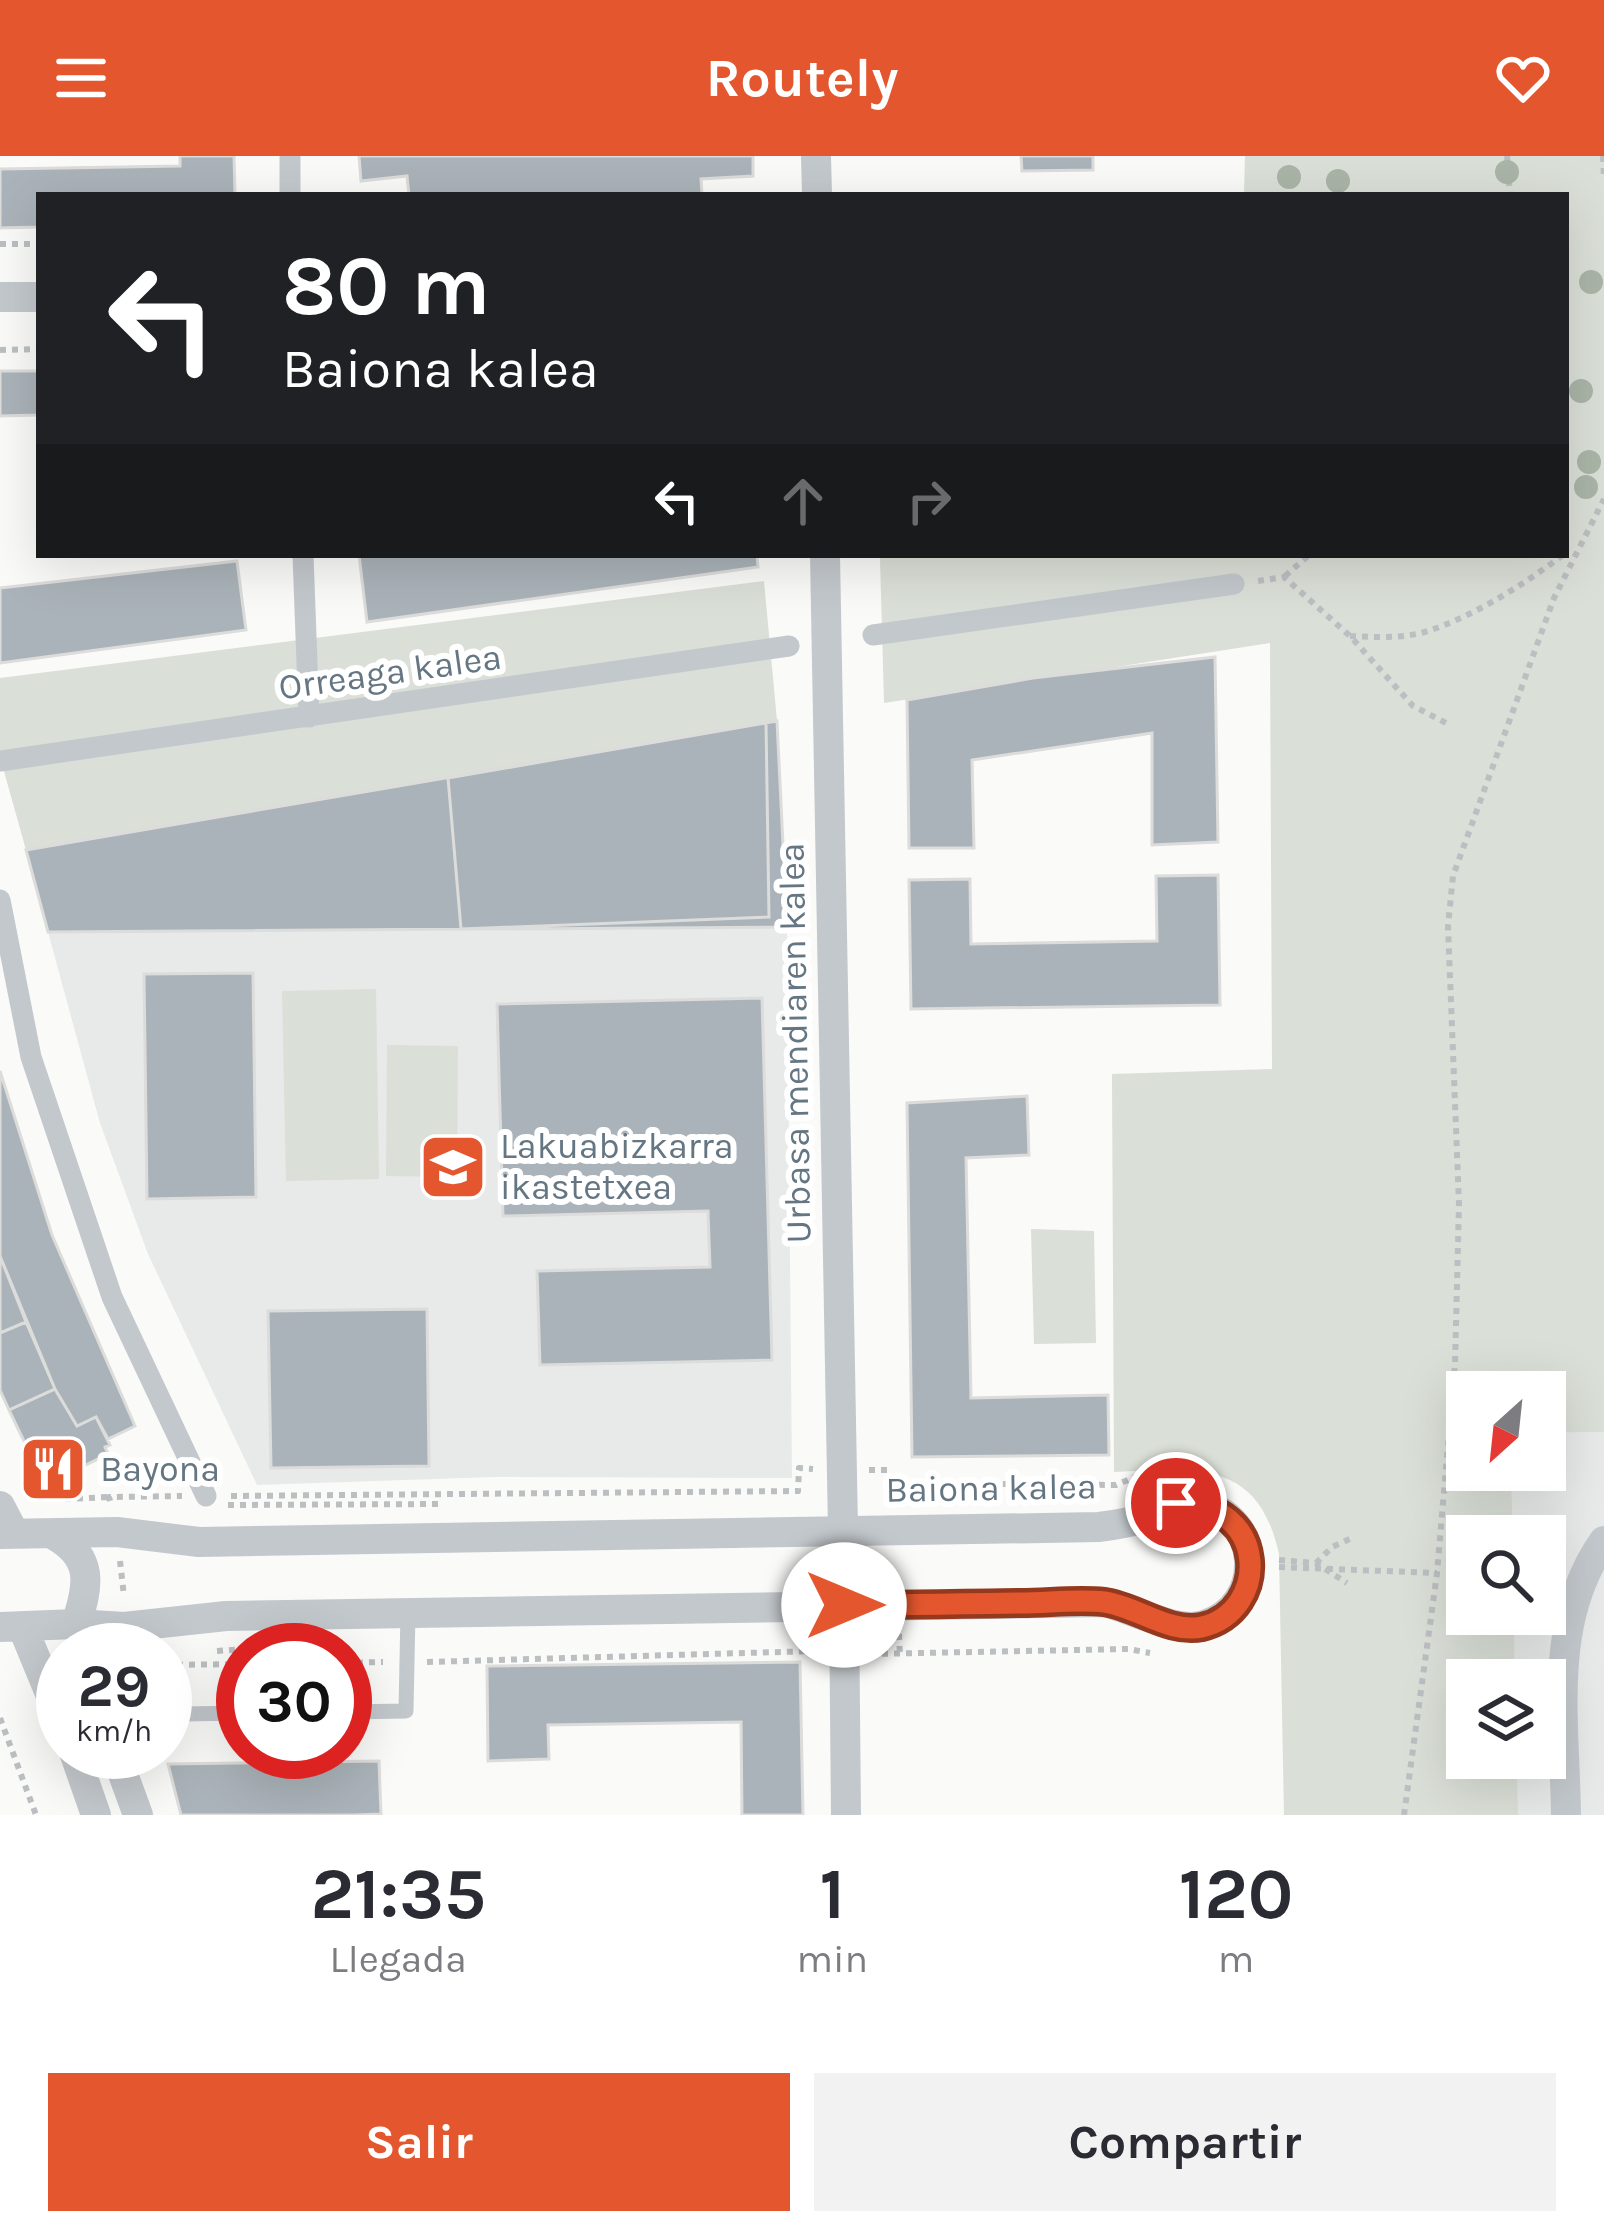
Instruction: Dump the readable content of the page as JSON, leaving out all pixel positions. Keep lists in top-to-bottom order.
{
  "streets": {
    "street": ["Orreaga kalea", "Urbasa mendiaren kalea", "Baiona kalea"]
  },
  "crossings": [
    ["Urbasa mendiaren kalea", "Baiona kalea"]
  ],
  "places": {
    "school or university": ["Lakuabizkarra ikastetxea"],
    "restaurant": ["Bayona"]
  },
  "north": "bottom left",
  "page": {
    "header": "Routely",
    "turn": ["80 m", "Baiona kalea"],
    "speed": "29 km/h",
    "limit": "30",
    "eta": [
      "21:35",
      "Llegada",
      "1",
      "min",
      "120",
      "m"
    ],
    "buttons": ["Salir", "Compartir"]
  }
}
